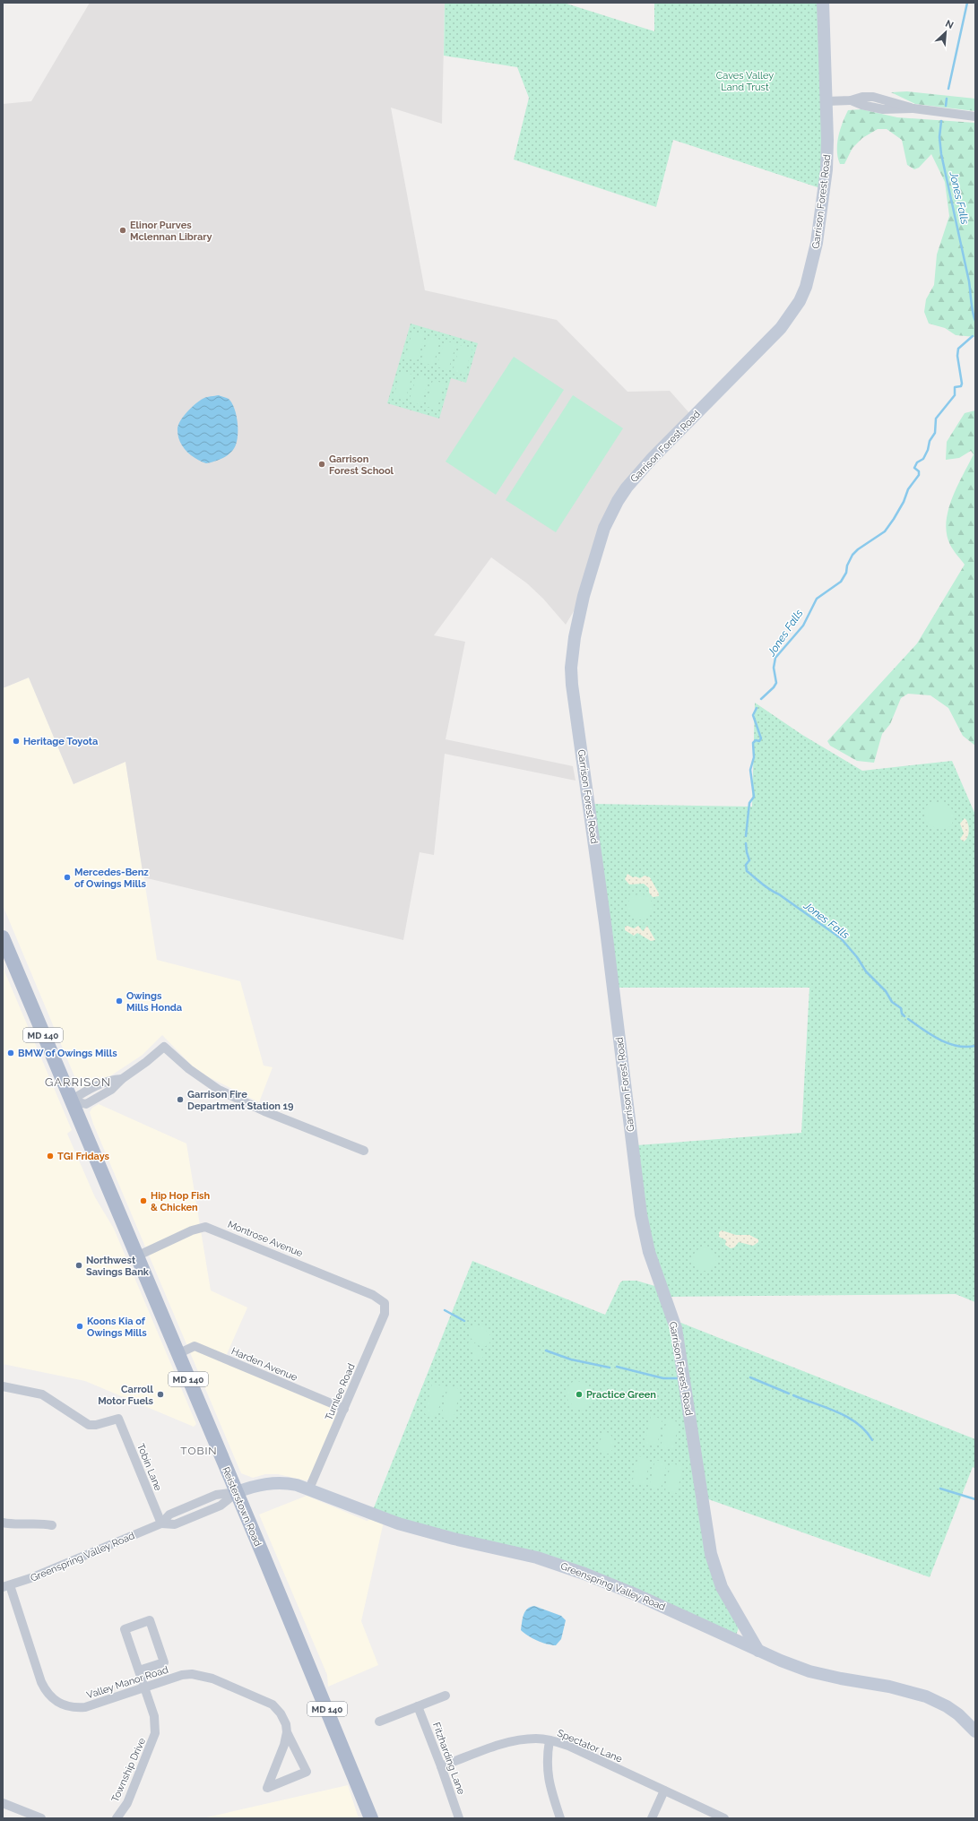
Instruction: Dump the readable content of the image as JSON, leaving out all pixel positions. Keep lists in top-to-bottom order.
{
  "streets": {
    "main road": [
      "Garrison Forest Road",
      "MD 140",
      "Reisterstown Road",
      "Greenspring Valley Road"
    ],
    "street": [
      "Montrose Avenue",
      "Harden Avenue",
      "Turnlee Road",
      "Tobin Lane",
      "Valley Manor Road",
      "Spectator Lane",
      "Fitzharding Lane",
      "Township Drive"
    ]
  },
  "crossings": [
    ["Garrison Forest Road", "Greenspring Valley Road"],
    ["Montrose Avenue", "Turnlee Road"],
    ["Montrose Avenue", "Reisterstown Road"],
    ["Harden Avenue", "Turnlee Road"],
    ["Harden Avenue", "Reisterstown Road"],
    ["Turnlee Road", "Greenspring Valley Road"],
    ["Tobin Lane", "Greenspring Valley Road"],
    ["Reisterstown Road", "Greenspring Valley Road"],
    ["Greenspring Valley Road", "Valley Manor Road"],
    ["Valley Manor Road", "Township Drive"],
    ["Spectator Lane", "Fitzharding Lane"]
  ],
  "districts": ["GARRISON", "TOBIN"],
  "water": ["Jones Falls"],
  "parks": ["Caves Valley Land Trust"],
  "places": [
    "Elinor Purves Mclennan Library",
    "Garrison Forest School",
    "Heritage Toyota",
    "Mercedes-Benz of Owings Mills",
    "Owings Mills Honda",
    "BMW of Owings Mills",
    "Garrison Fire Department Station 19",
    "TGI Fridays",
    "Hip Hop Fish & Chicken",
    "Northwest Savings Bank",
    "Koons Kia of Owings Mills",
    "Carroll Motor Fuels",
    "Practice Green"
  ],
  "north": "top right"
}
